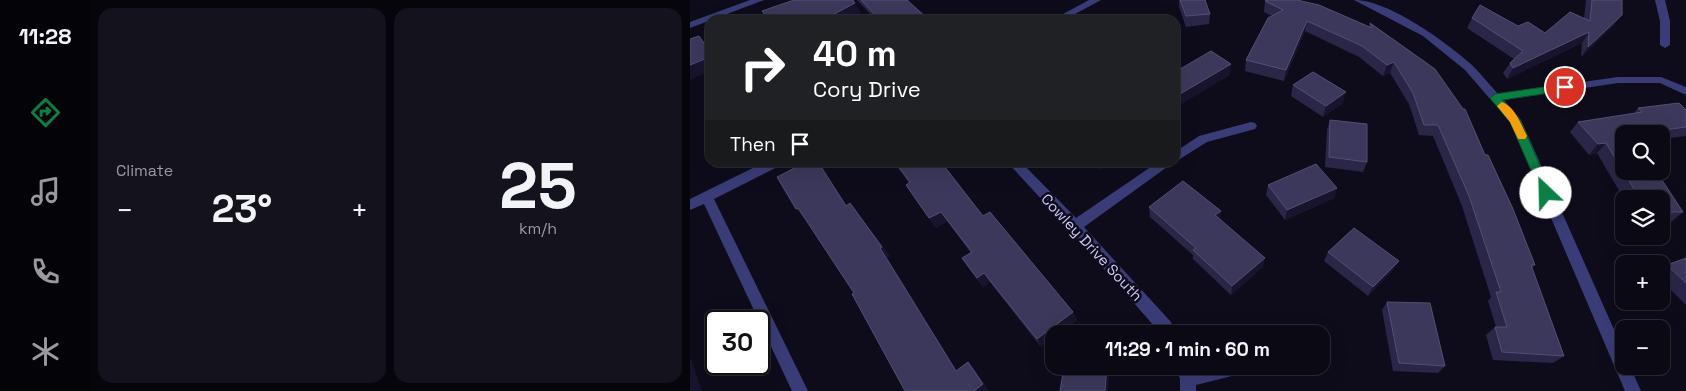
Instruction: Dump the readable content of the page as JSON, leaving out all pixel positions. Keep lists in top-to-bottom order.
{
  "streets": {
    "street": ["Cowley Drive South"]
  },
  "page": {
    "tabs": "11:28",
    "tile": [
      "Climate",
      ["25", "km/h"]
    ],
    "turn": ["40 m", "Cory Drive"],
    "then": "Then",
    "map_buttons": ["+", "−"],
    "heat": ["−", "23°", "+"],
    "limit": "30",
    "trip": "11:29 · 1 min · 60 m"
  }
}
